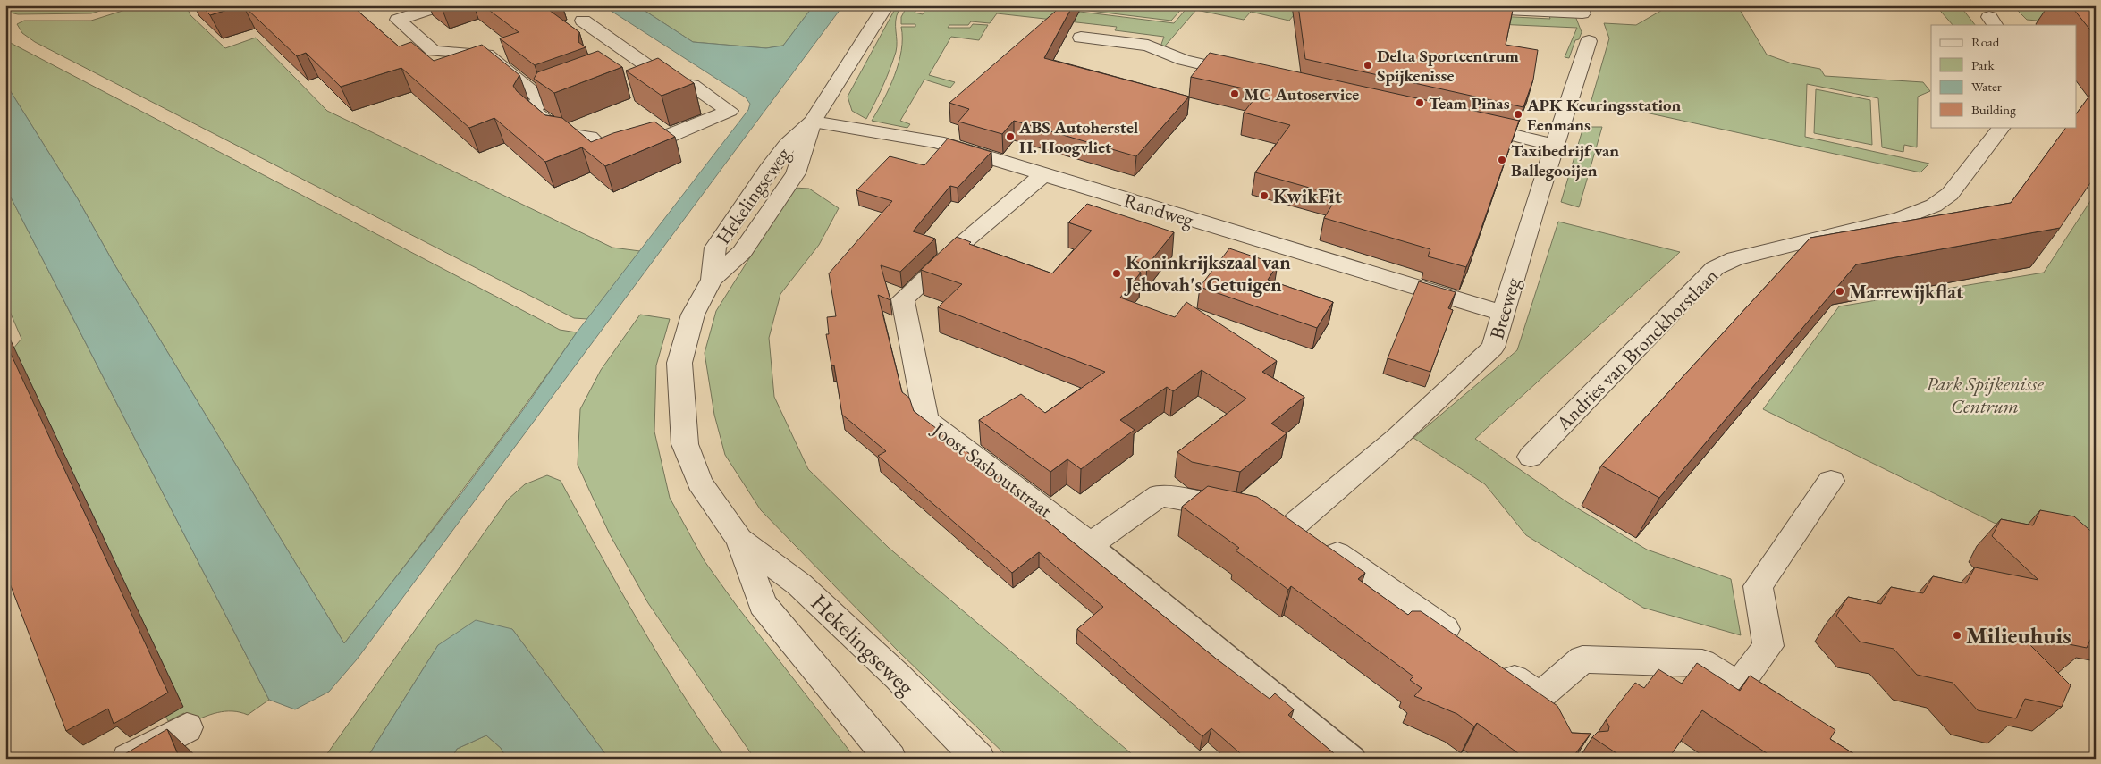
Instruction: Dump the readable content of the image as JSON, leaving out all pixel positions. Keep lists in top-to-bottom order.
{
  "streets": {
    "street": [
      "Hekelingseweg",
      "Randweg",
      "Breeweg",
      "Andries van Bronckhorstlaan",
      "Joost Sasboutstraat"
    ]
  },
  "crossings": [
    ["Hekelingseweg", "Randweg"],
    ["Randweg", "Breeweg"],
    ["Randweg", "Joost Sasboutstraat"]
  ],
  "parks": ["Park Spijkenisse Centrum"],
  "places": [
    "Delta Sportcentrum Spijkenisse",
    "MC Autoservice",
    "Team Pinas",
    "APK Keuringsstation Eenmans",
    "ABS Autoherstel H. Hoogvliet",
    "Taxibedrijf van Ballegooijen",
    "KwikFit",
    "Koninkrijkszaal van Jehovah's Getuigen",
    "Marrewijkflat",
    "Milieuhuis"
  ],
  "legend": [
    "Road",
    "Park",
    "Water",
    "Building"
  ]
}
